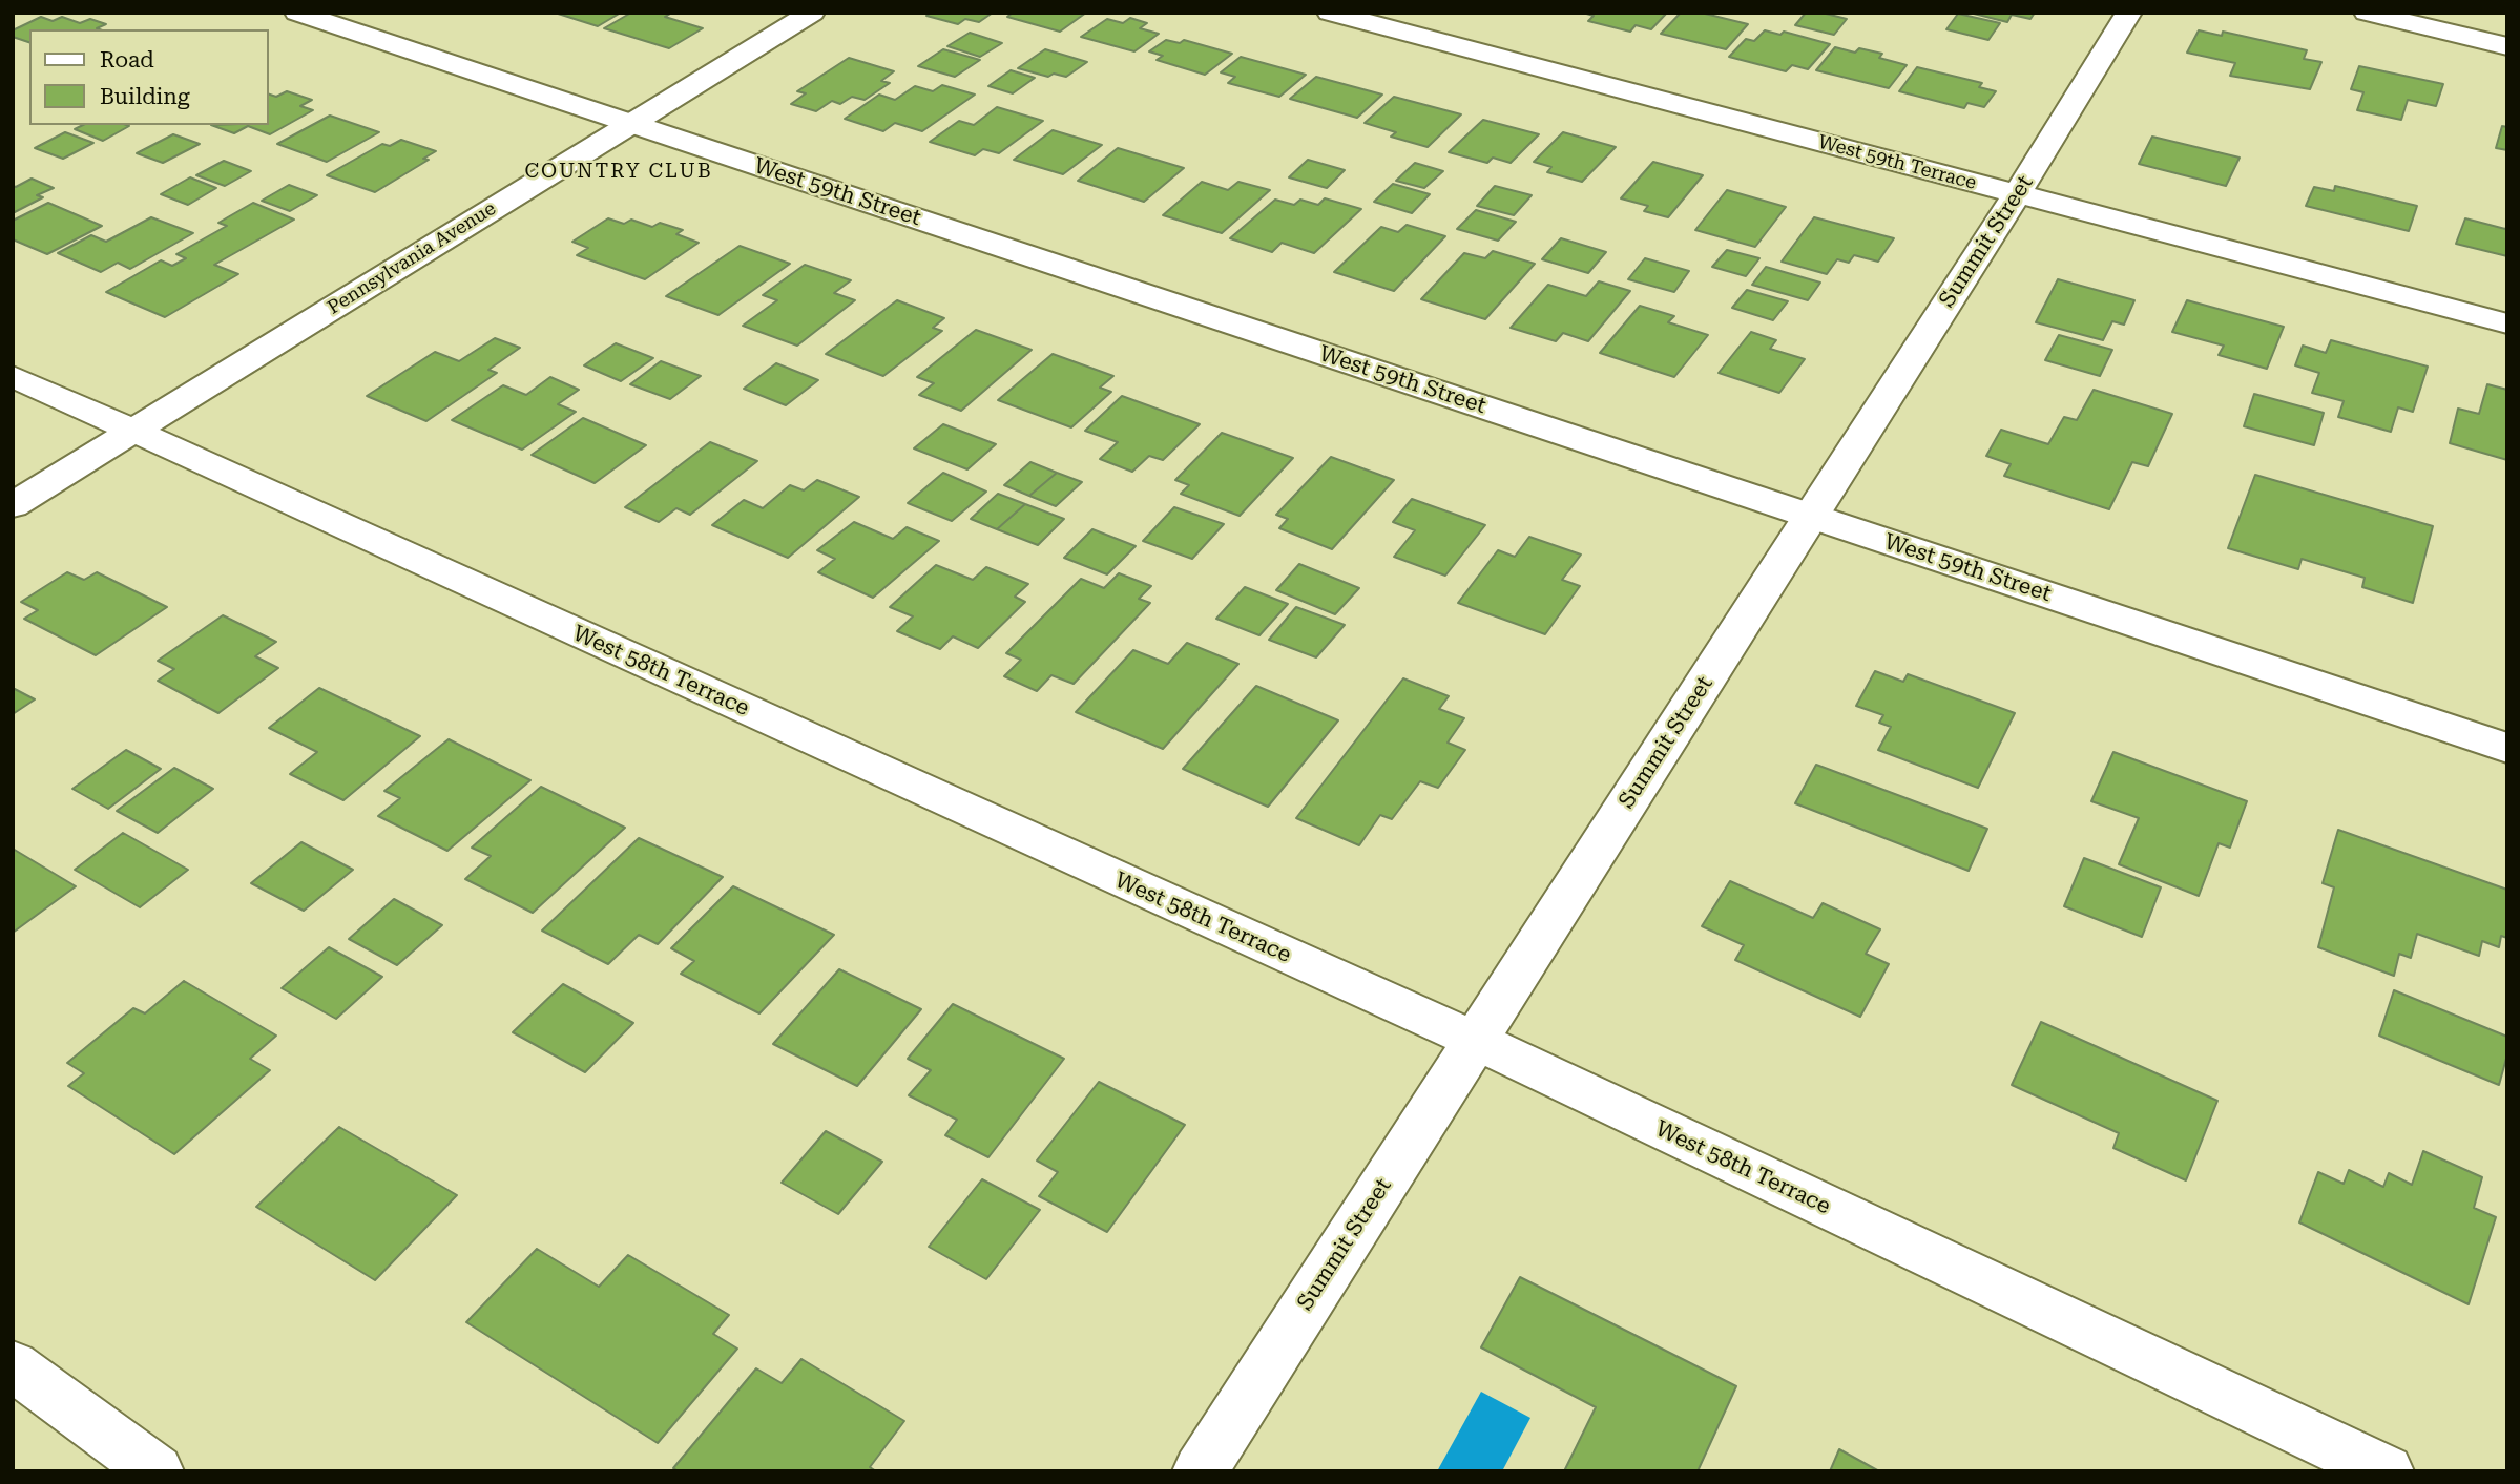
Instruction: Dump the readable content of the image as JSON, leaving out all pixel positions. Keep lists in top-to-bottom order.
{
  "streets": {
    "street": [
      "West 59th Terrace",
      "West 59th Street",
      "Summit Street",
      "Pennsylvania Avenue",
      "West 58th Terrace"
    ]
  },
  "crossings": [
    ["West 59th Terrace", "Summit Street"],
    ["West 59th Street", "Summit Street"],
    ["West 59th Street", "Pennsylvania Avenue"],
    ["Summit Street", "West 58th Terrace"],
    ["Pennsylvania Avenue", "West 58th Terrace"]
  ],
  "districts": ["COUNTRY CLUB"],
  "legend": ["Road", "Building"]
}
